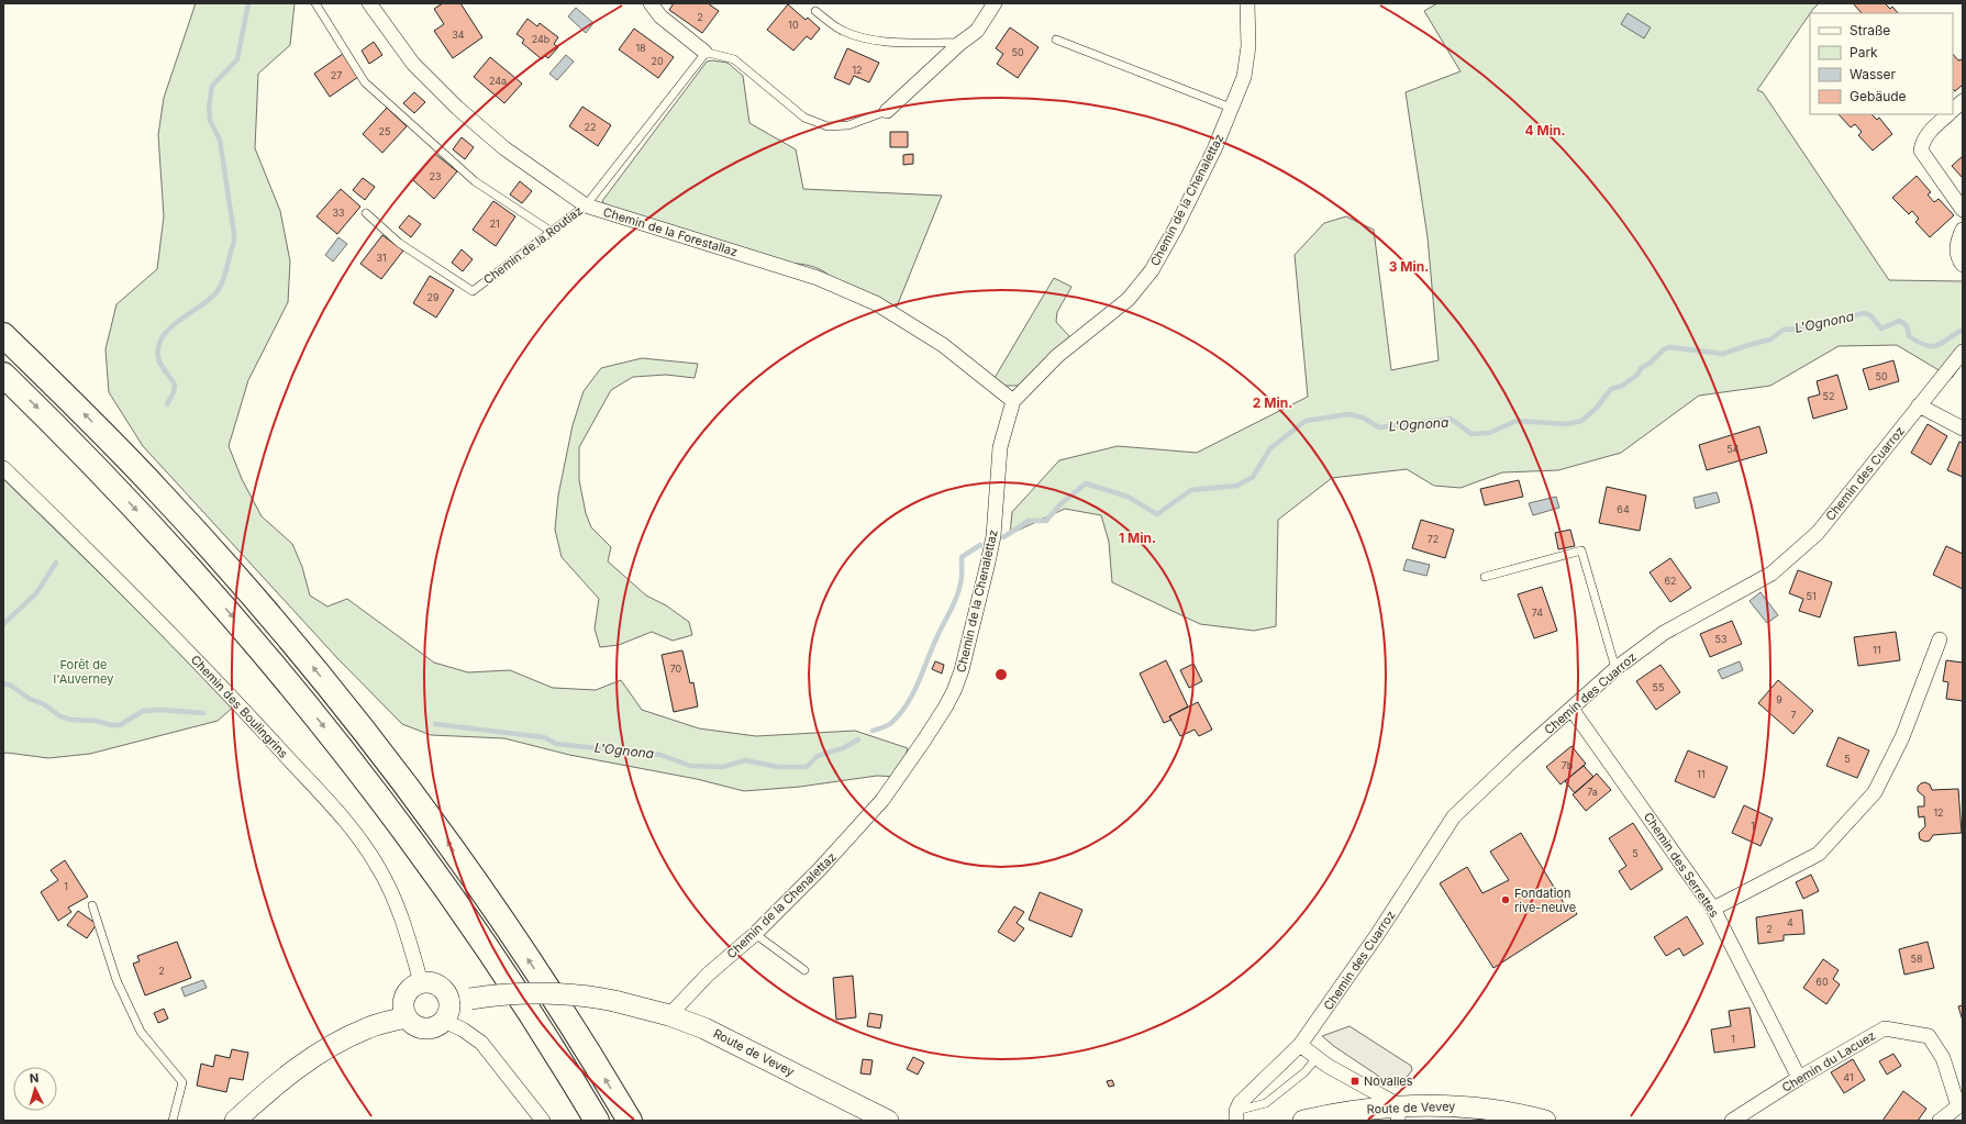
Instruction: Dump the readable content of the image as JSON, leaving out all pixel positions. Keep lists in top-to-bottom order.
{
  "streets": {
    "street": [
      "Chemin de la Chenalettaz",
      "Chemin de la Forestallaz",
      "Chemin des Cuarroz",
      "Chemin des Boulingrins",
      "Chemin des Serrettes",
      "Route de Vevey",
      "Chemin du Lacuez"
    ],
    "lane": ["Chemin de la Routiaz"]
  },
  "crossings": [
    ["Chemin de la Chenalettaz", "Chemin de la Forestallaz"],
    ["Chemin de la Chenalettaz", "Route de Vevey"],
    ["Chemin de la Forestallaz", "Chemin de la Routiaz"],
    ["Chemin des Cuarroz", "Chemin des Serrettes"],
    ["Chemin des Boulingrins", "Route de Vevey"],
    ["Chemin des Serrettes", "Chemin du Lacuez"]
  ],
  "water": ["L'Ognona"],
  "parks": ["Forêt de l'Auverney"],
  "places": {
    "other": ["Fondation rive-neuve"],
    "transit": ["Novalles"]
  },
  "house_numbers": [
    "2",
    "10",
    "34",
    "24b",
    "18",
    "50",
    "20",
    "12",
    "27",
    "24a",
    "22",
    "25",
    "23",
    "33",
    "21",
    "31",
    "29",
    "50",
    "52",
    "54",
    "64",
    "72",
    "62",
    "51",
    "74",
    "53",
    "11",
    "70",
    "55",
    "9",
    "7",
    "5",
    "7b",
    "11",
    "7a",
    "12",
    "1",
    "5",
    "1",
    "4",
    "2",
    "58",
    "2",
    "60",
    "1",
    "41"
  ],
  "legend": [
    "Straße",
    "Park",
    "Wasser",
    "Gebäude"
  ],
  "north": "top",
  "rings": [
    "4 Min.",
    "3 Min.",
    "2 Min.",
    "1 Min."
  ]
}
